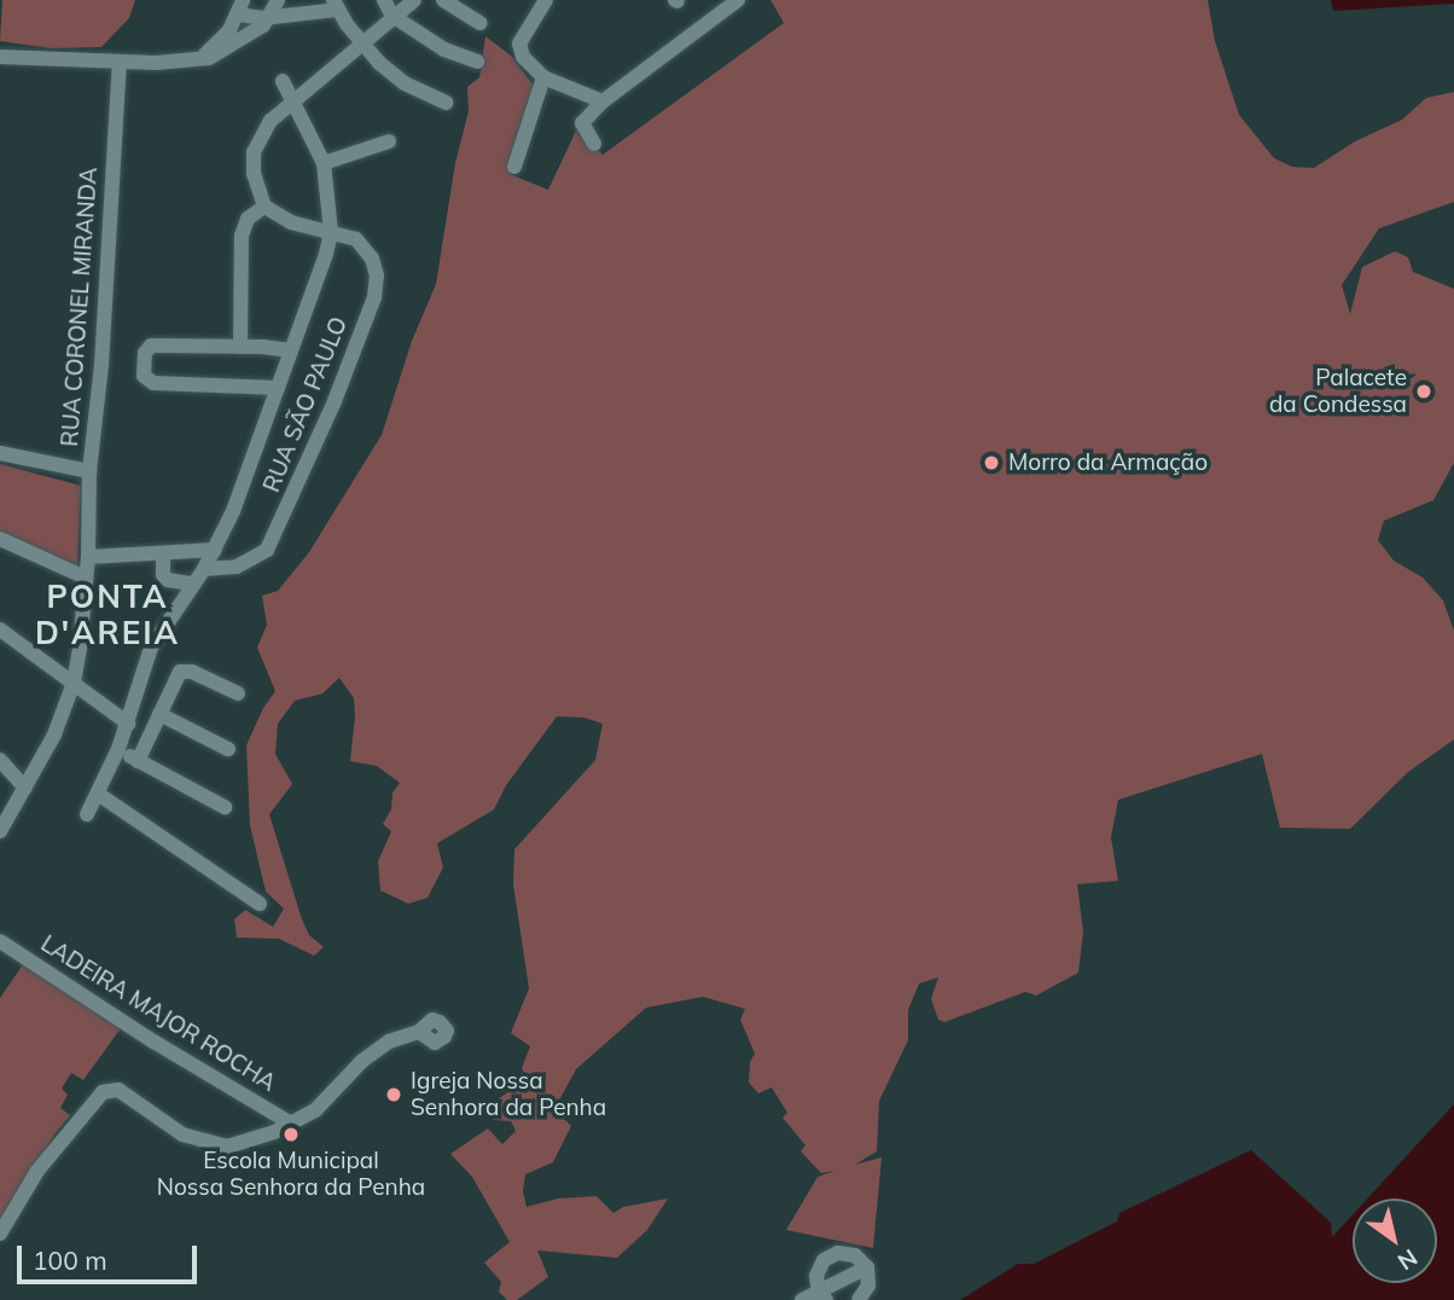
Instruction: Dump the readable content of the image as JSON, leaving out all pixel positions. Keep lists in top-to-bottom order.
{
  "streets": {
    "street": ["RUA CORONEL MIRANDA", "RUA SÃO PAULO", "LADEIRA MAJOR ROCHA"]
  },
  "districts": ["PONTA D'AREIA"],
  "places": [
    "Palacete da Condessa",
    "Morro da Armação",
    "Igreja Nossa Senhora da Penha",
    "Escola Municipal Nossa Senhora da Penha"
  ],
  "scale_bar": "100 m",
  "north": "bottom right"
}
